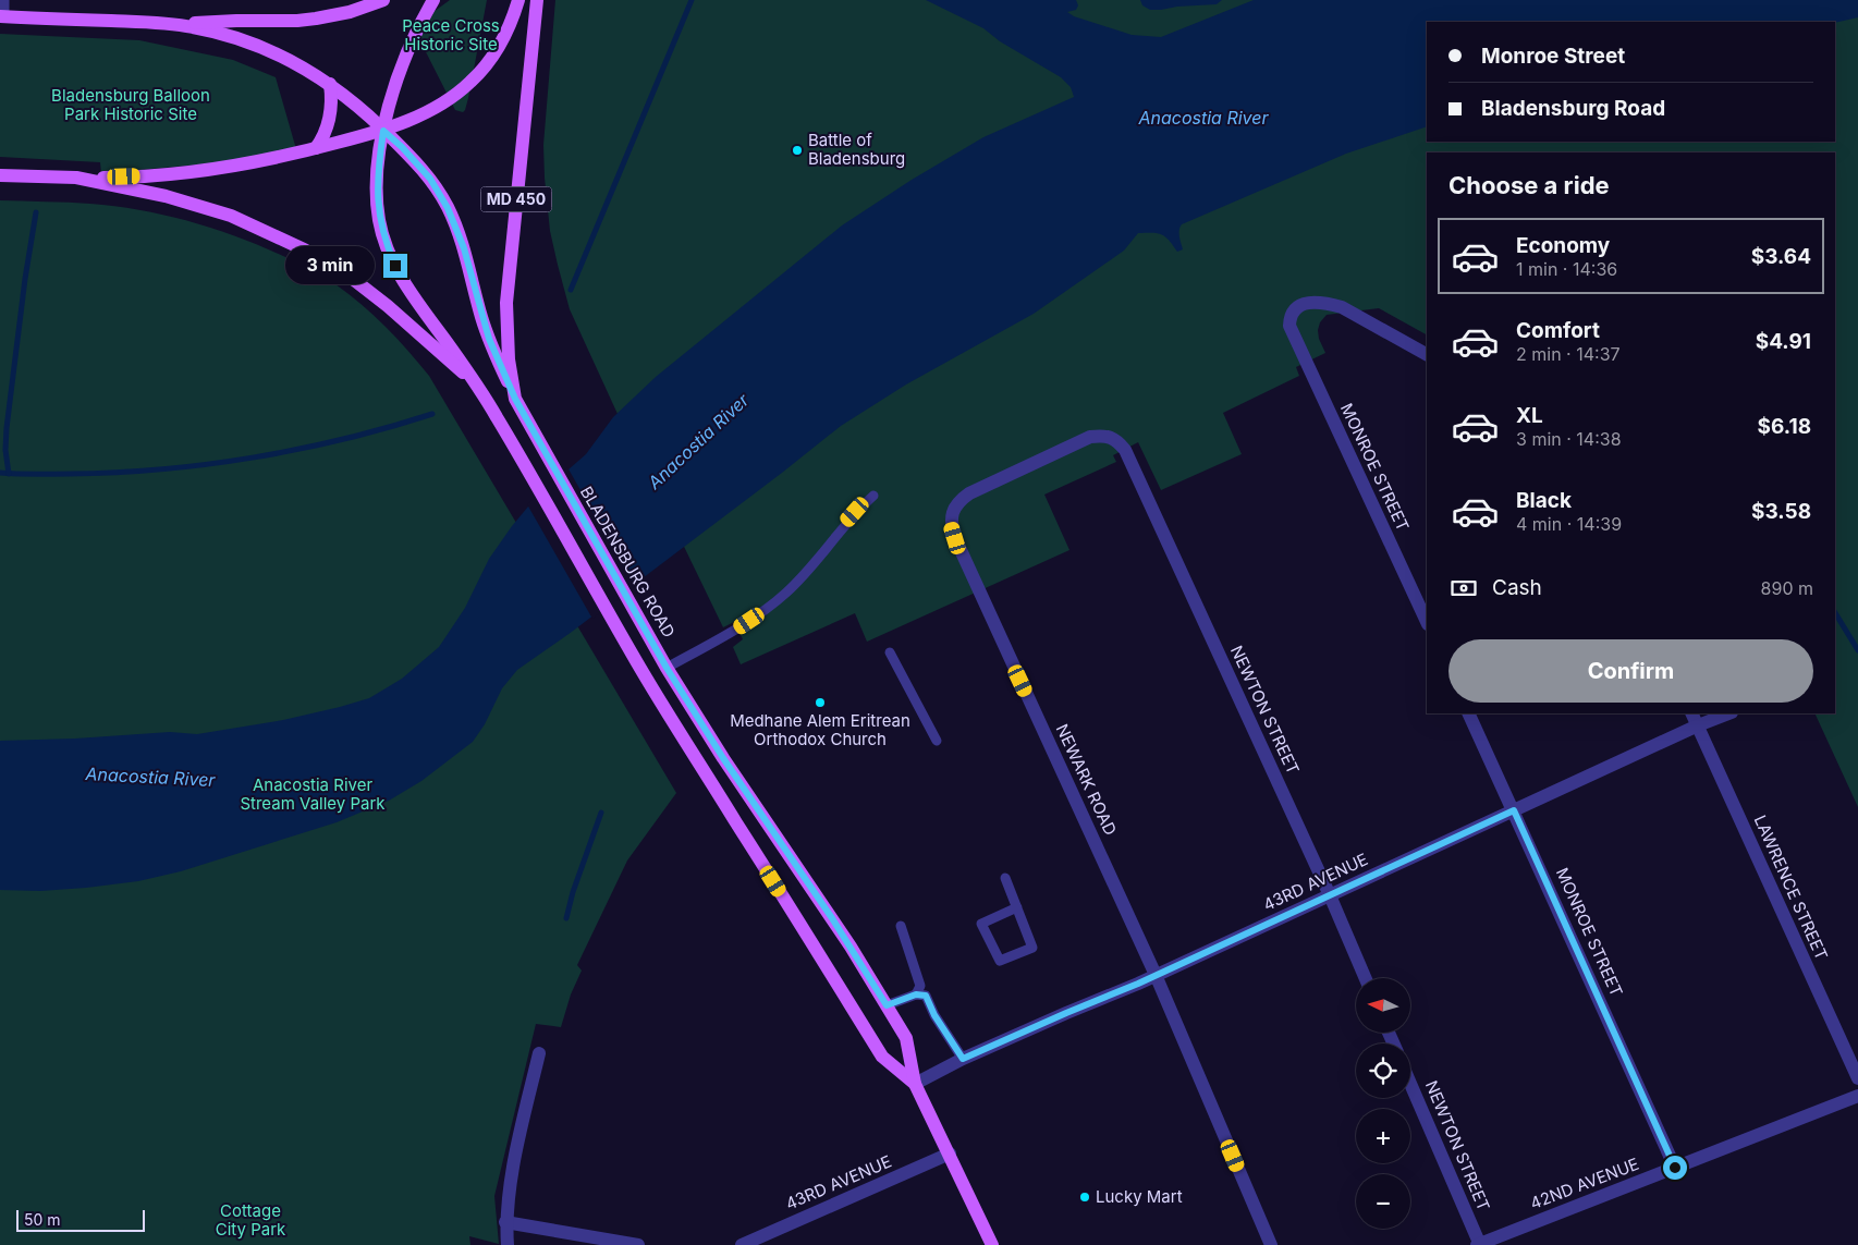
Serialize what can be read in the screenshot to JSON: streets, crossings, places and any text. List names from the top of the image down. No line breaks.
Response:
{"streets":{"main road":["MD 450","BLADENSBURG ROAD"],"street":["MONROE STREET","NEWTON STREET","NEWARK ROAD","43RD AVENUE","LAWRENCE STREET","42ND AVENUE"]},"crossings":[["MONROE STREET","43RD AVENUE"],["MONROE STREET","42ND AVENUE"],["BLADENSBURG ROAD","43RD AVENUE"],["NEWTON STREET","NEWARK ROAD"],["NEWTON STREET","43RD AVENUE"],["NEWTON STREET","42ND AVENUE"],["NEWARK ROAD","43RD AVENUE"],["43RD AVENUE","LAWRENCE STREET"]],"water":["Anacostia River"],"parks":["Peace Cross Historic Site","Bladensburg Balloon Park Historic Site","Anacostia River Stream Valley Park","Cottage City Park"],"places":["Battle of Bladensburg","Medhane Alem Eritrean Orthodox Church","Lucky Mart"],"scale_bar":"50 m","north":"left","page":{"banner":["Monroe Street","Bladensburg Road"],"heading":"Choose a ride","list":[{"name":"Economy","note":"1 min · 14:36","value":"$3.64"},{"name":"Comfort","note":"2 min · 14:37","value":"$4.91"},{"name":"XL","note":"3 min · 14:38","value":"$6.18"},{"name":"Black","note":"4 min · 14:39","value":"$3.58"}],"bubble":"3 min","pay":["Cash","890 m"],"buttons":"Confirm","map_buttons":["+","−"],"scale":"50 m"}}
